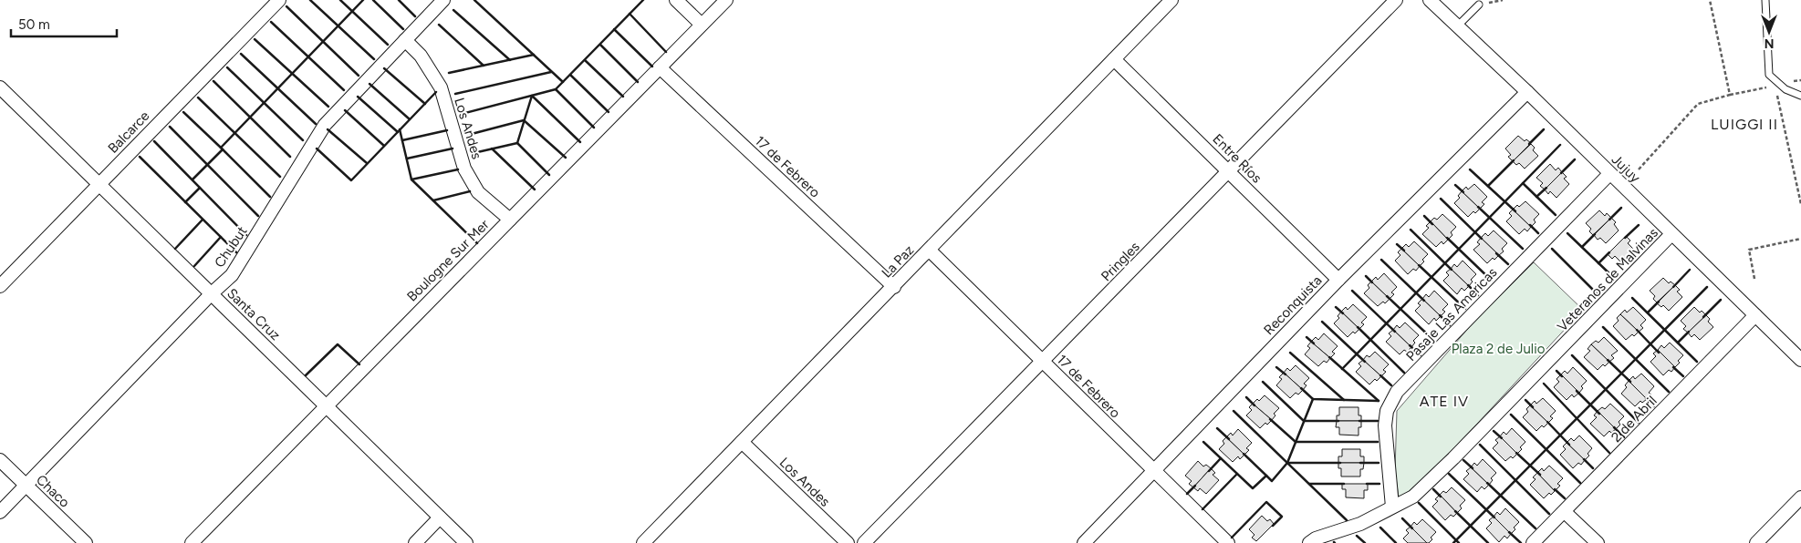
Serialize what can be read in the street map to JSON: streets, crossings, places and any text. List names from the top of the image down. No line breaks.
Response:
{"streets":{"street":["Los Andes","Balcarce","Entre Ríos","17 de Febrero","Jujuy","Chubut","Boulogne Sur Mer","La Paz","Pringles","Veteranos de Malvinas","Reconquista","Santa Cruz","Pasaje Las Americas","2 de Abril","Chaco"]},"crossings":[["Los Andes","Chubut"],["Los Andes","Boulogne Sur Mer"],["Los Andes","La Paz"],["Balcarce","Santa Cruz"],["Entre Ríos","La Paz"],["Entre Ríos","Pringles"],["Entre Ríos","Reconquista"],["17 de Febrero","Boulogne Sur Mer"],["17 de Febrero","La Paz"],["17 de Febrero","Pringles"],["17 de Febrero","Reconquista"],["Jujuy","Veteranos de Malvinas"],["Jujuy","Reconquista"],["Jujuy","Pasaje Las Americas"],["Jujuy","2 de Abril"],["Chubut","Santa Cruz"],["Chubut","Chaco"],["Boulogne Sur Mer","Santa Cruz"],["Veteranos de Malvinas","Pasaje Las Americas"]],"districts":["LUIGGI II","ATE IV"],"parks":["Plaza 2 de Julio"],"scale_bar":"50 m","north":"bottom"}
